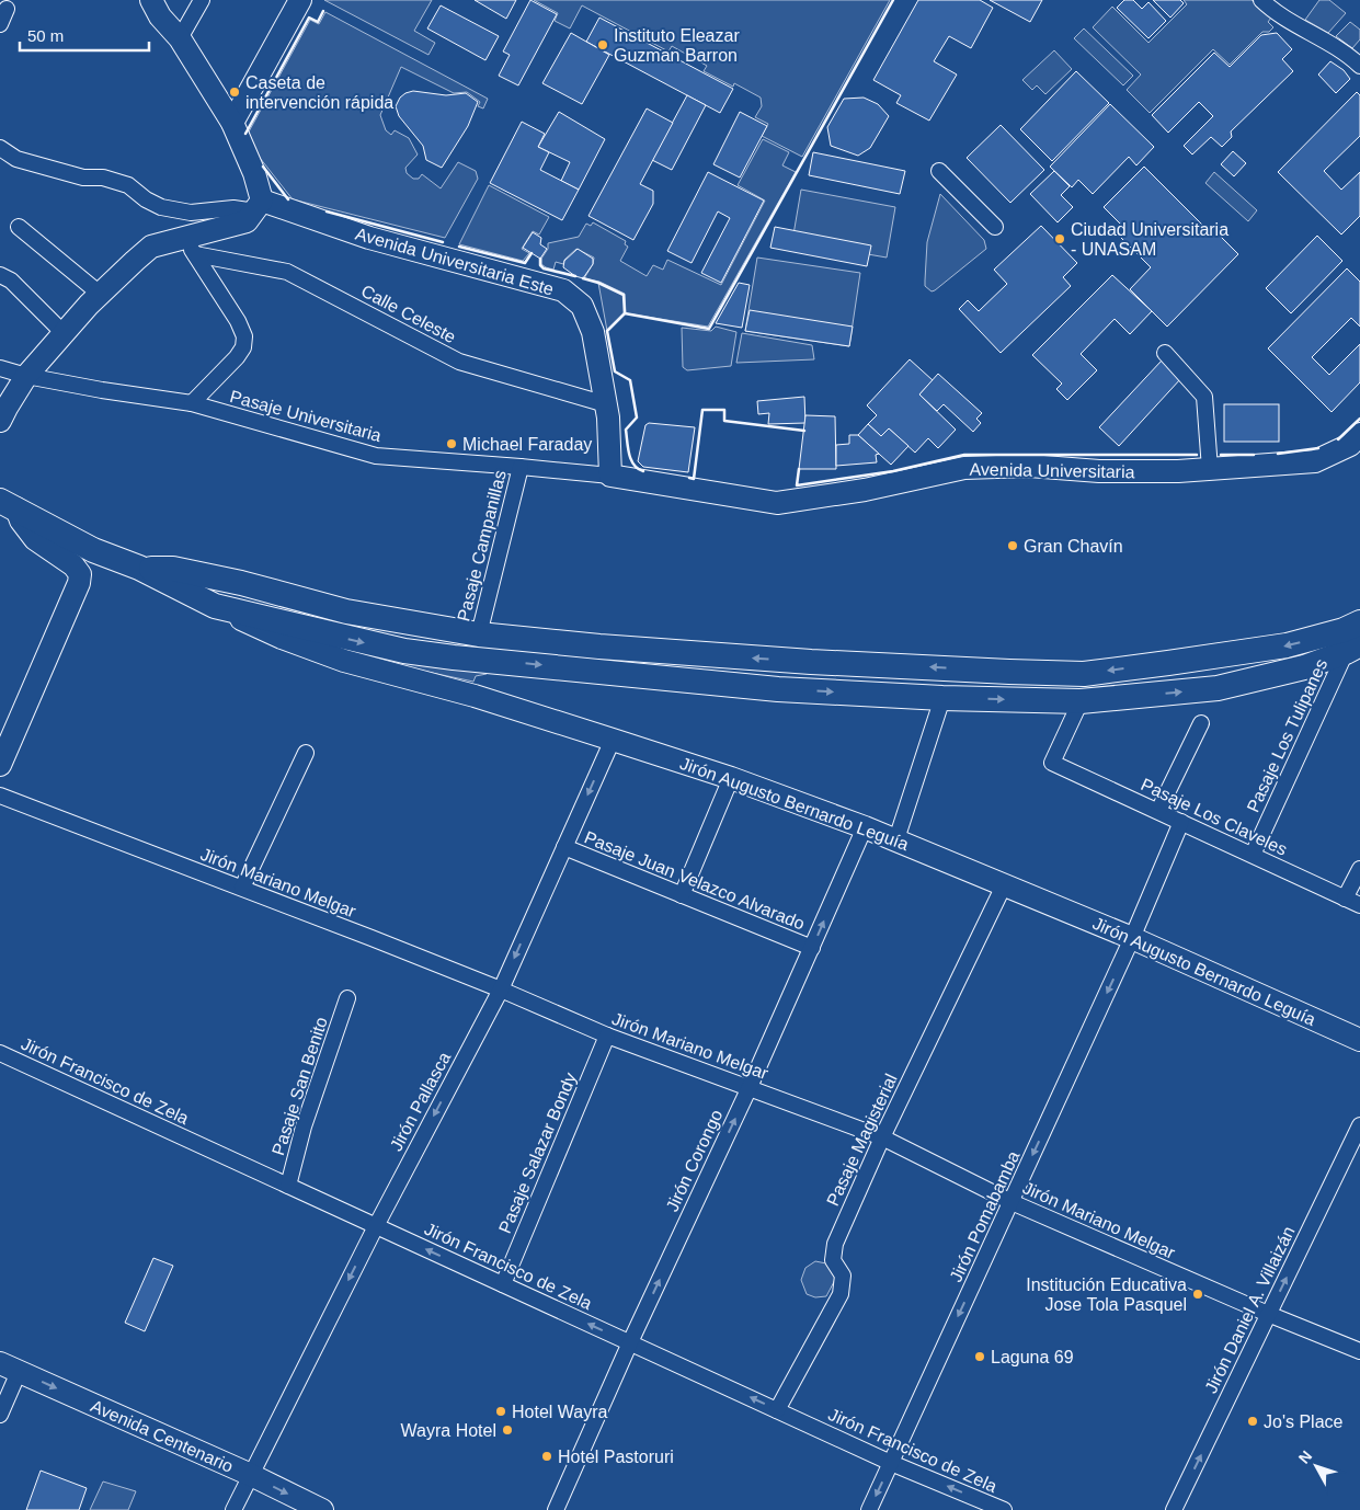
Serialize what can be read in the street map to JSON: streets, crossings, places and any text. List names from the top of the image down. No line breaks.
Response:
{"streets":{"main road":["Avenida Universitaria Este","Avenida Universitaria","Jirón Augusto Bernardo Leguía","Avenida Centenario"],"street":["Calle Celeste","Pasaje Universitaria","Pasaje Campanillas","Pasaje Los Tulipanes","Pasaje Los Claveles","Pasaje Juan Velazco Alvarado","Jirón Mariano Melgar","Jirón Francisco de Zela","Pasaje San Benito","Jirón Pallasca","Pasaje Magisterial","Pasaje Salazar Bondy","Jirón Corongo","Jirón Pomabamba","Jirón Daniel A. Villaizán"]},"crossings":[["Avenida Universitaria Este","Calle Celeste"],["Avenida Universitaria Este","Pasaje Universitaria"],["Avenida Universitaria Este","Avenida Universitaria"],["Pasaje Universitaria","Avenida Universitaria"],["Pasaje Universitaria","Pasaje Campanillas"],["Pasaje Los Tulipanes","Pasaje Los Claveles"],["Jirón Augusto Bernardo Leguía","Jirón Pallasca"],["Jirón Augusto Bernardo Leguía","Pasaje Magisterial"],["Jirón Augusto Bernardo Leguía","Jirón Corongo"],["Jirón Augusto Bernardo Leguía","Jirón Pomabamba"],["Pasaje Los Claveles","Jirón Pomabamba"],["Pasaje Juan Velazco Alvarado","Jirón Pallasca"],["Pasaje Juan Velazco Alvarado","Jirón Corongo"],["Jirón Mariano Melgar","Jirón Pallasca"],["Jirón Mariano Melgar","Pasaje Magisterial"],["Jirón Mariano Melgar","Pasaje Salazar Bondy"],["Jirón Mariano Melgar","Jirón Corongo"],["Jirón Mariano Melgar","Jirón Pomabamba"],["Jirón Mariano Melgar","Jirón Daniel A. Villaizán"],["Jirón Francisco de Zela","Pasaje San Benito"],["Jirón Francisco de Zela","Jirón Pallasca"],["Jirón Francisco de Zela","Pasaje Magisterial"],["Jirón Francisco de Zela","Pasaje Salazar Bondy"],["Jirón Francisco de Zela","Jirón Corongo"],["Jirón Francisco de Zela","Jirón Pomabamba"],["Jirón Pallasca","Avenida Centenario"]],"one_way":["Jirón Francisco de Zela","Jirón Pallasca","Jirón Corongo","Jirón Pomabamba","Jirón Daniel A. Villaizán","Avenida Centenario"],"places":["Instituto Eleazar Guzman Barron","Caseta de intervención rápida","Ciudad Universitaria - UNASAM","Michael Faraday","Gran Chavín","Institución Educativa Jose Tola Pasquel","Laguna 69","Hotel Wayra","Jo's Place","Wayra Hotel","Hotel Pastoruri"],"scale_bar":"50 m","north":"top left"}
